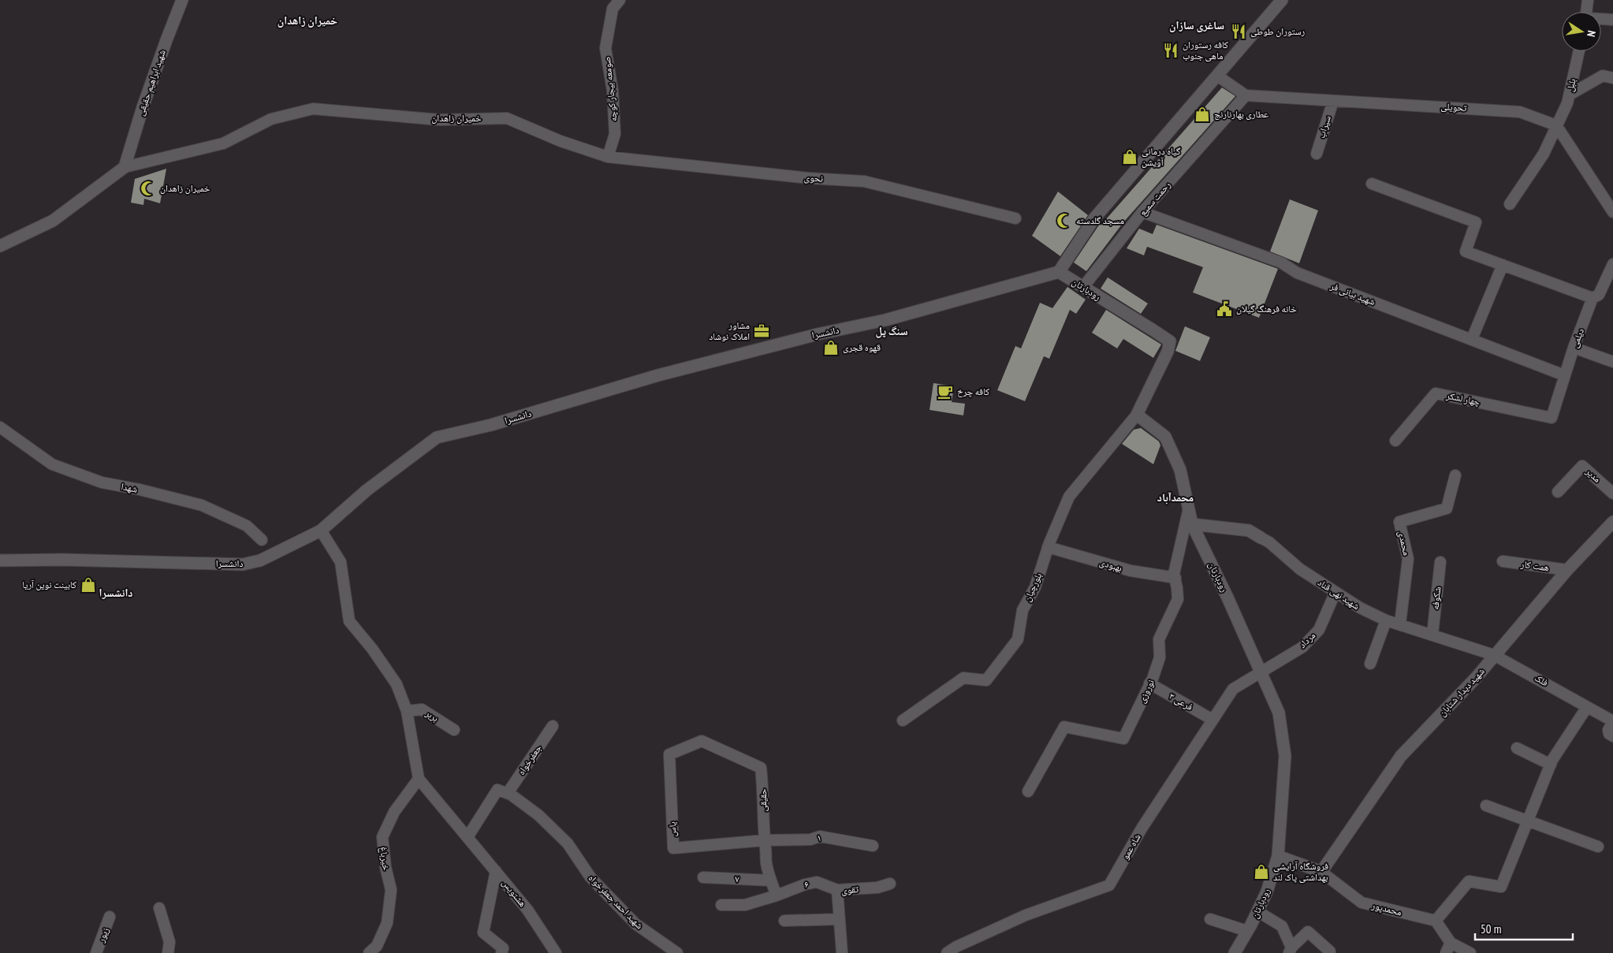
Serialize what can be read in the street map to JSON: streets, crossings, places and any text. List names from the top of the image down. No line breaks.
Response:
{"streets":{"street":["شهید ابراهیم حقیقی","بلبل","صومعه بیجار کوچه","تحویلی","خمیران زاهدان","سیراب","نحوی","رحمت سمیع","رودبارتان","شهید بیانی فر","دانشسرا","دیلمی","چهار لشکر","مدیر","شهدا","محمدی","بهبودی","همت کار","بلورچیان","شهید نهی قناد","شکوفه","مرداد","فلک","نوروزی","شهید دیدار شتابان","فرعی ۳","بربر","جعفرخواه","حقیقی","یاس","۱","شاه عمو","خیرباغ","۷","۶","تقوی","هشتویس","شهید احمد جعفرخواه","محمدپور","زیور"]},"crossings":[["شهید ابراهیم حقیقی","خمیران زاهدان"],["بلبل","تحویلی"],["صومعه بیجار کوچه","خمیران زاهدان"],["صومعه بیجار کوچه","نحوی"],["تحویلی","سیراب"],["تحویلی","رحمت سمیع"],["خمیران زاهدان","نحوی"],["رحمت سمیع","رودبارتان"],["رحمت سمیع","شهید بیانی فر"],["رودبارتان","دانشسرا"],["رودبارتان","بلورچیان"],["رودبارتان","شهید نهی قناد"],["رودبارتان","مرداد"],["رودبارتان","نوروزی"],["رودبارتان","شاه عمو"],["رودبارتان","محمدپور"],["شهید بیانی فر","دیلمی"],["دیلمی","چهار لشکر"],["محمدی","شهید نهی قناد"],["بهبودی","بلورچیان"],["بهبودی","نوروزی"],["همت کار","شهید دیدار شتابان"],["شهید نهی قناد","شکوفه"],["شهید نهی قناد","مرداد"],["شهید نهی قناد","فلک"],["شهید نهی قناد","شهید دیدار شتابان"],["مرداد","شاه عمو"],["فلک","شهید دیدار شتابان"],["نوروزی","فرعی ۳"],["شهید دیدار شتابان","محمدپور"],["فرعی ۳","شاه عمو"],["جعفرخواه","شهید احمد جعفرخواه"],["حقیقی","یاس"],["حقیقی","۱"],["حقیقی","۷"],["حقیقی","۶"],["یاس","۱"],["خیرباغ","هشتویس"],["۶","تقوی"]],"districts":["خمیران زاهدان","ساغری سازان","سنگ پل","محمدآباد","دانشسرا"],"places":{"restaurant":["رستوران طوطی","کافه رستوران ماهی جنوب"],"shop":["عطاری بهارنارنج","گیاه درمانی آویشن","قهوه قجری","کابینت نوین آریا","فروشگاه آرایشی بهداشتی پاک لند"],"mosque":["خمیران زاهدان","مسجد گلدسته"],"public building":["خانه فرهنگ گیلان"],"office":["مشاور املاک نوشاد"],"cafe":["کافه چرخ"]},"scale_bar":"50 m","north":"right"}
